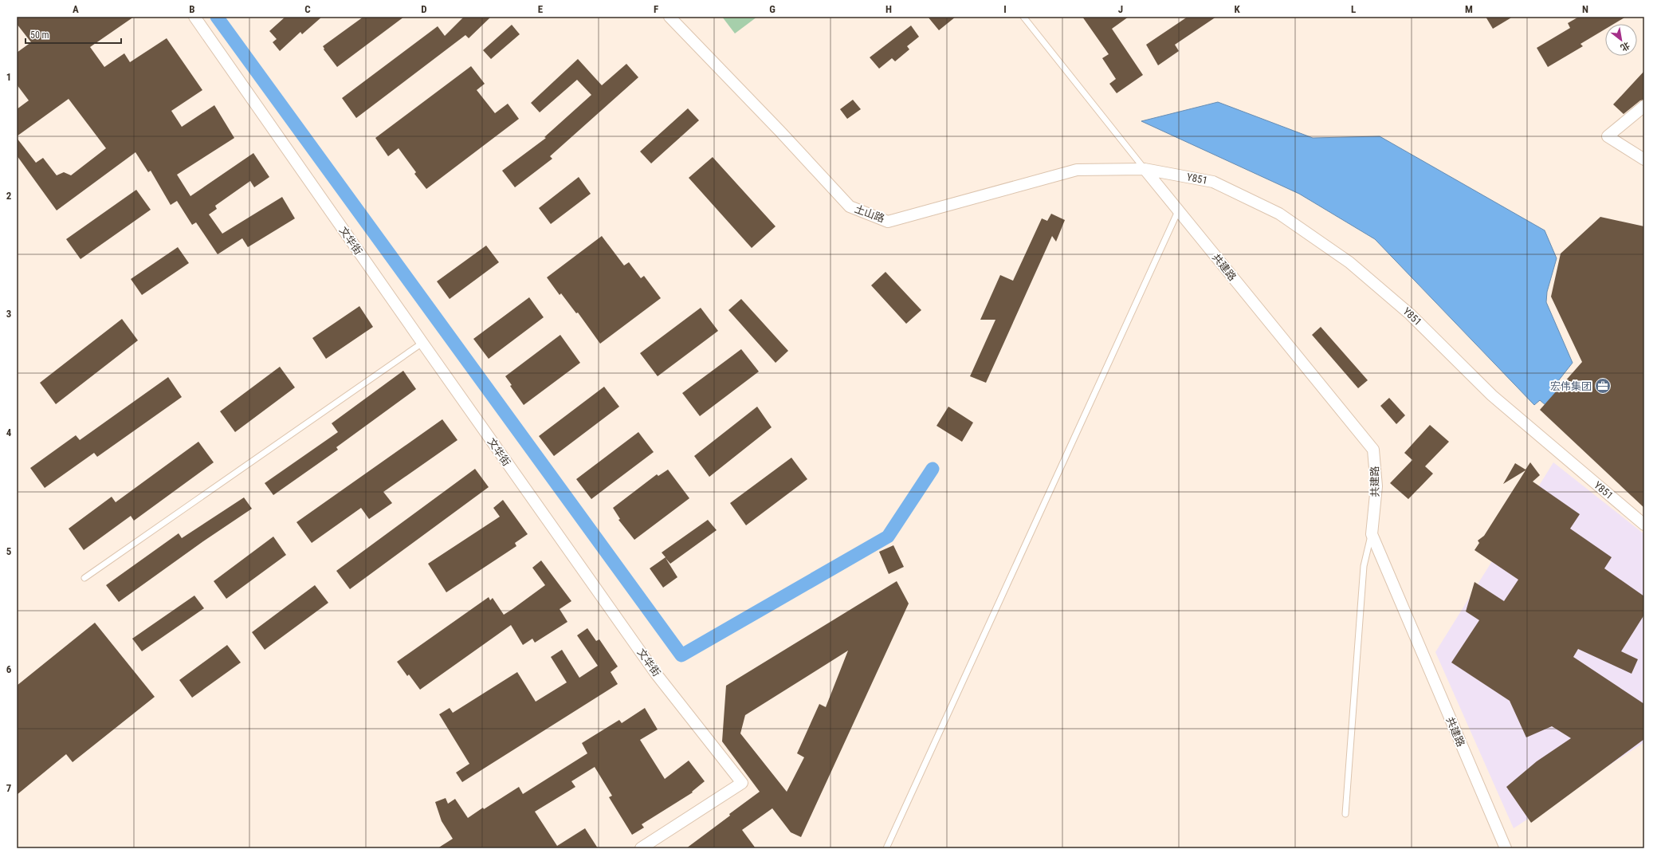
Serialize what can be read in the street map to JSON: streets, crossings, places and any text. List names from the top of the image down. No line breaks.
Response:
{"streets":{"street":["Y851","土山路","文华街","共建路"]},"crossings":[["Y851","土山路"],["Y851","共建路"],["土山路","共建路"]],"places":{"office":["宏伟集团"]},"scale_bar":"50 m","north":"bottom right","grid":{"columns":["A","B","C","D","E","F","G","H","I","J","K","L","M","N"],"rows":["1","2","3","4","5","6","7"]}}
